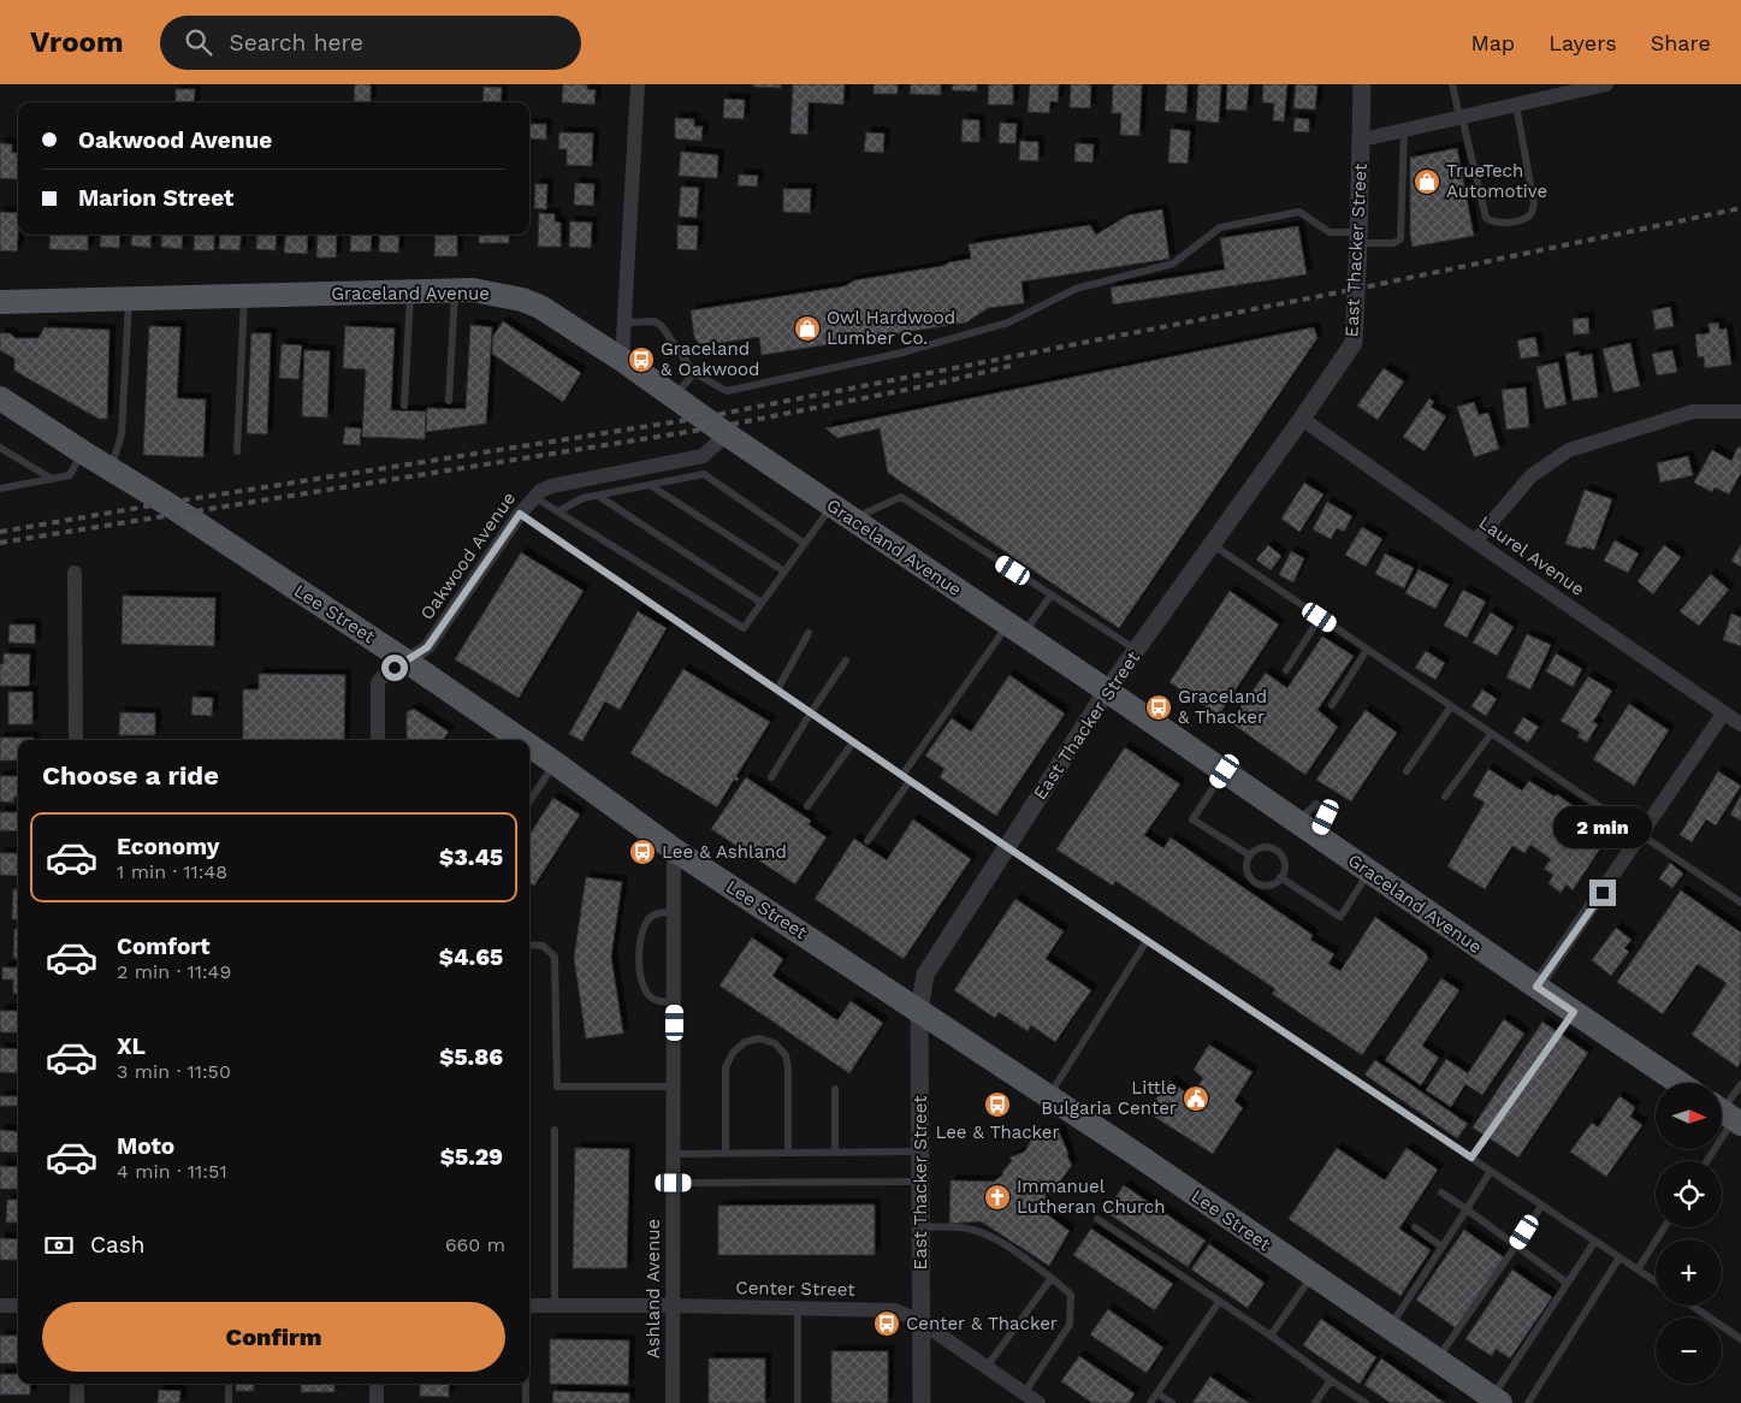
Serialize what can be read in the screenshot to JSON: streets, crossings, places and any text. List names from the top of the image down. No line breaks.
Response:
{"streets":{"main road":["Graceland Avenue","Lee Street"],"street":["East Thacker Street","Oakwood Avenue","Laurel Avenue","Ashland Avenue","Center Street"]},"crossings":[["East Thacker Street","Graceland Avenue"],["East Thacker Street","Laurel Avenue"],["East Thacker Street","Lee Street"],["East Thacker Street","Center Street"],["Graceland Avenue","Oakwood Avenue"],["Oakwood Avenue","Lee Street"],["Lee Street","Ashland Avenue"],["Ashland Avenue","Center Street"]],"places":{"shop":["TrueTech Automotive","Owl Hardwood Lumber Co."],"bus stop":["Graceland & Oakwood","Graceland & Thacker","Lee & Ashland","Lee & Thacker","Center & Thacker"],"public building":["Little Bulgaria Center"],"church":["Immanuel Lutheran Church"]},"north":"right","page":{"header":"Vroom","search":"Search here","nav":["Map","Layers","Share"],"banner":["Oakwood Avenue","Marion Street"],"heading":"Choose a ride","bubble":"2 min","list":[{"name":"Economy","note":"1 min · 11:48","value":"$3.45"},{"name":"Comfort","note":"2 min · 11:49","value":"$4.65"},{"name":"XL","note":"3 min · 11:50","value":"$5.86"},{"name":"Moto","note":"4 min · 11:51","value":"$5.29"}],"map_buttons":["+","−"],"pay":["Cash","660 m"],"buttons":"Confirm"}}
